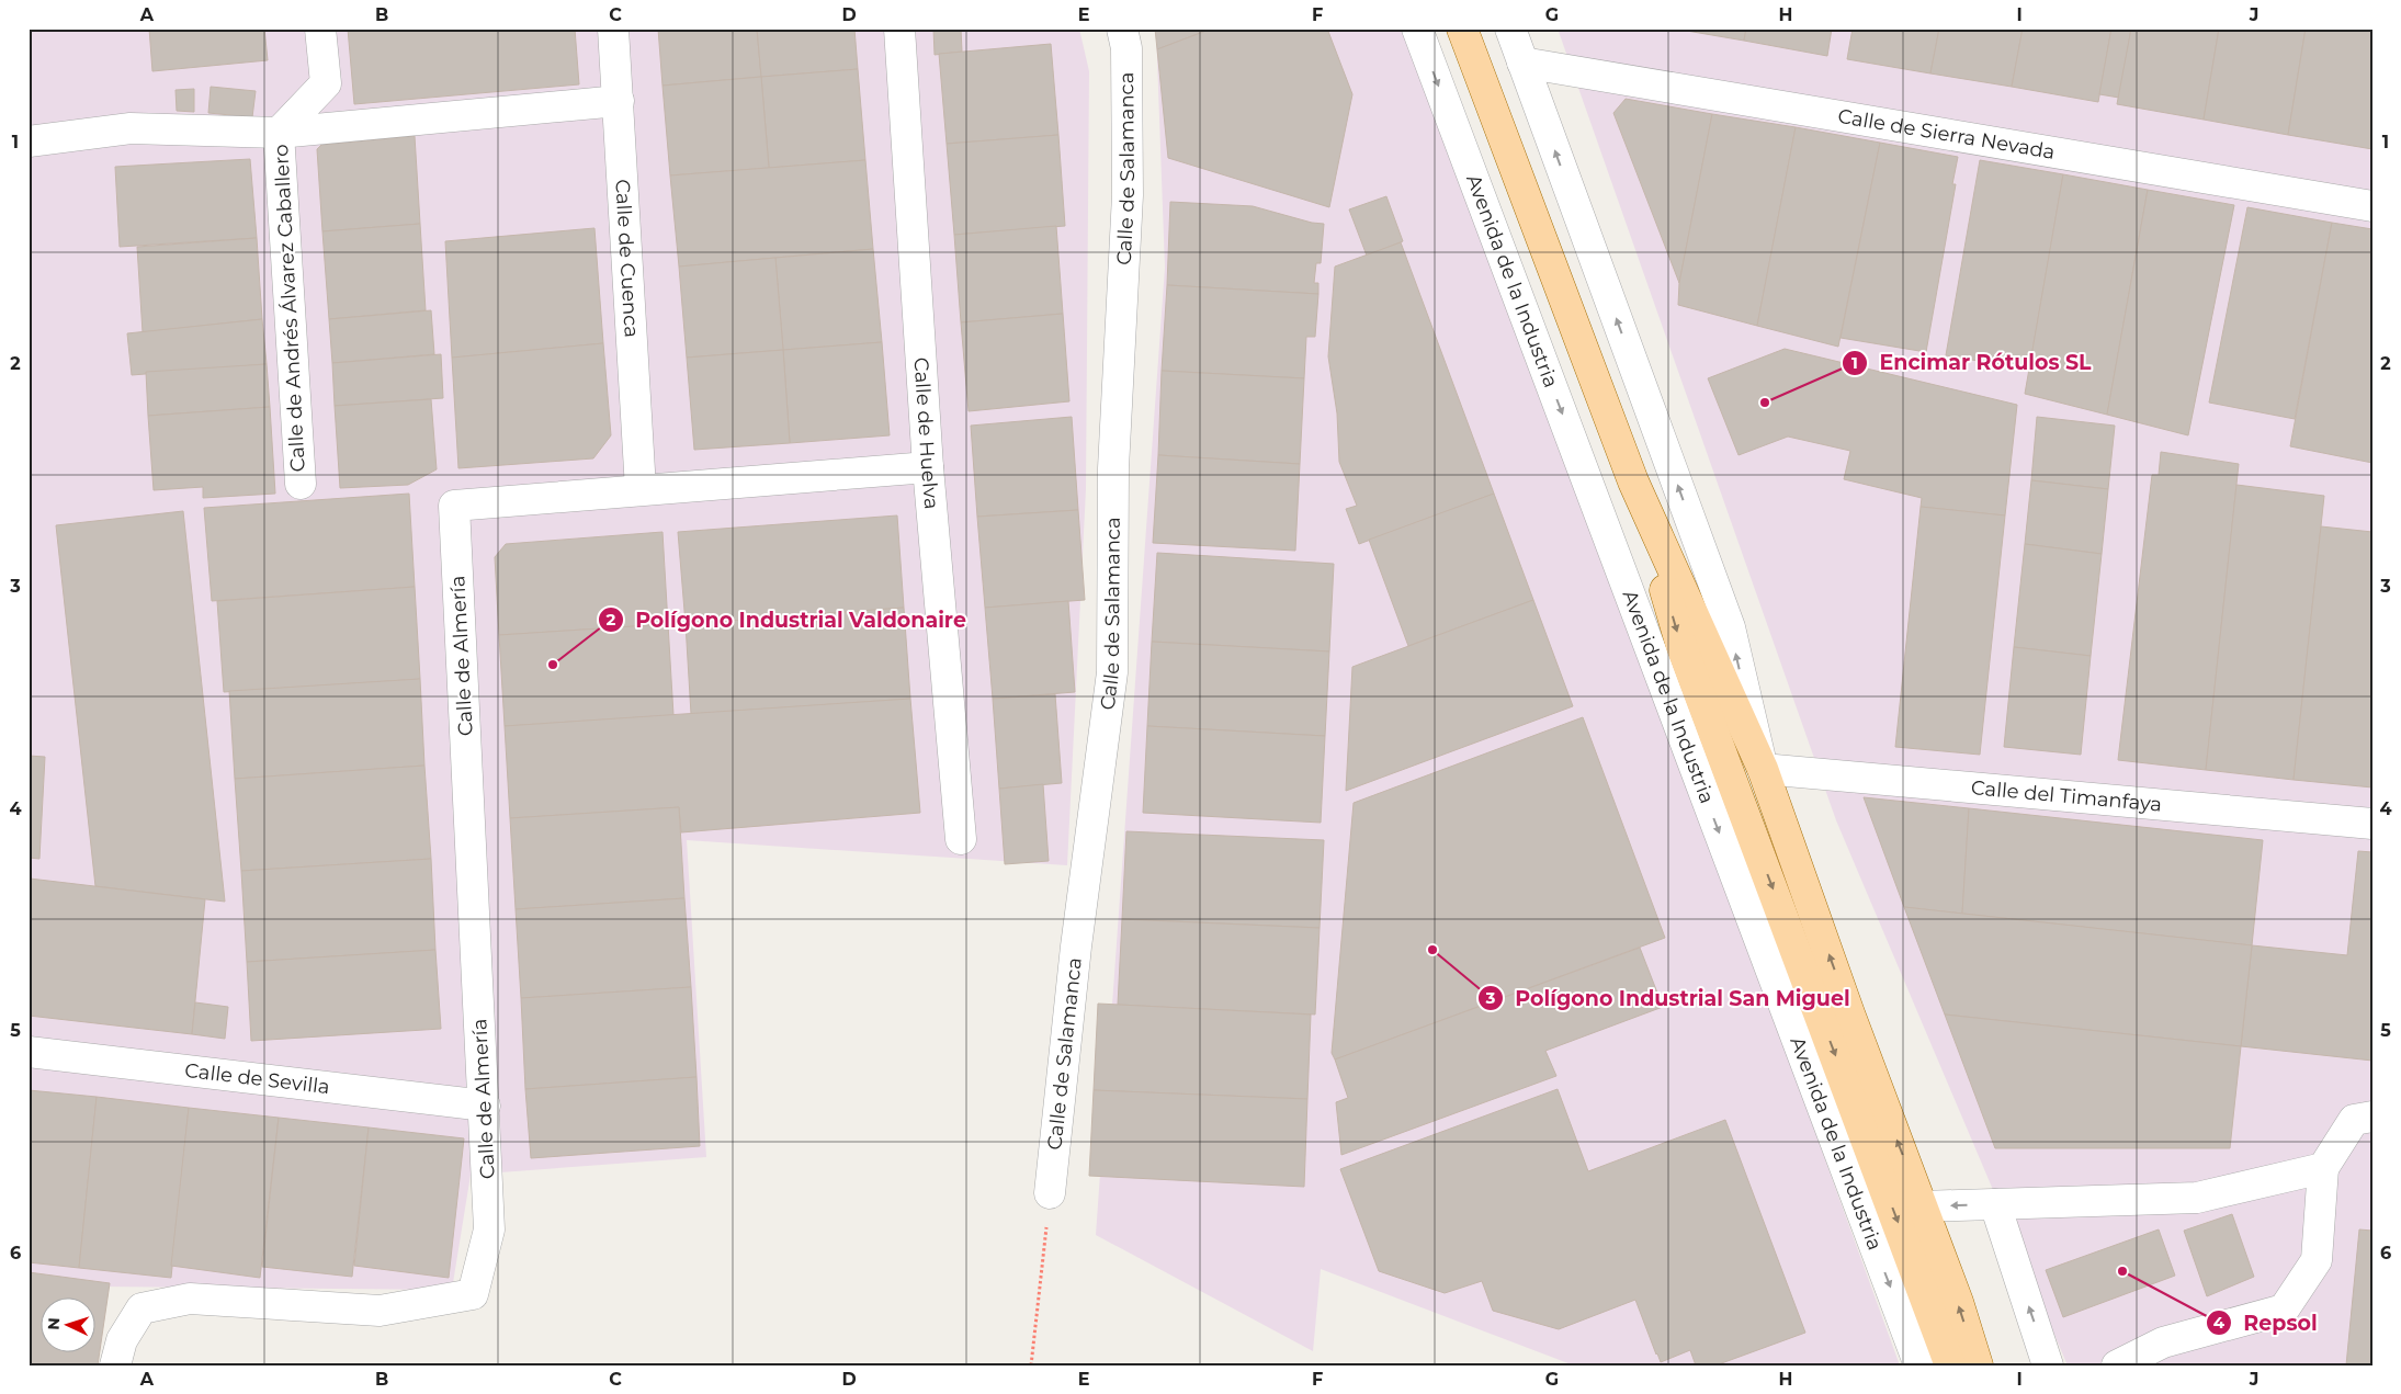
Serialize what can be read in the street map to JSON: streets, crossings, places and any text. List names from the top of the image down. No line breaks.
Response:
{"streets":{"main road":["Avenida de la Industria"],"street":["Calle de Sierra Nevada","Calle de Salamanca","Calle de Cuenca","Calle de Andrés Álvarez Caballero","Calle de Huelva","Calle de Almería","Calle del Timanfaya","Calle de Sevilla"]},"crossings":[["Calle de Sierra Nevada","Avenida de la Industria"],["Calle de Cuenca","Calle de Andrés Álvarez Caballero"],["Calle de Cuenca","Calle de Almería"],["Avenida de la Industria","Calle del Timanfaya"],["Calle de Almería","Calle de Sevilla"]],"places":["Encimar Rótulos SL","Polígono Industrial Valdonaire","Polígono Industrial San Miguel","Repsol"],"north":"left","grid":{"columns":["A","B","C","D","E","F","G","H","I","J"],"rows":["1","2","3","4","5","6"]}}
